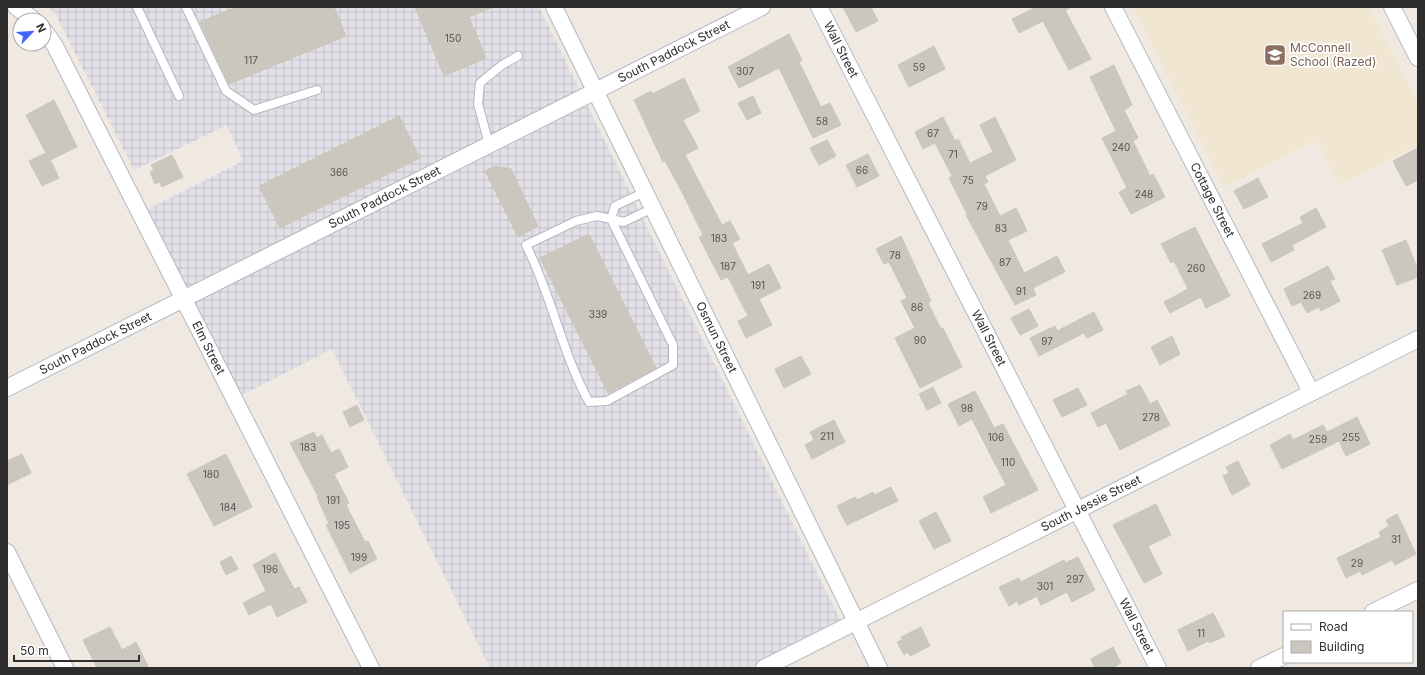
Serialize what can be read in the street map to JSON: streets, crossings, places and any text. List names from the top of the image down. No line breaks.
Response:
{"streets":{"street":["Wall Street","South Paddock Street","Cottage Street","Osmun Street","Elm Street","South Jessie Street"]},"crossings":[["Wall Street","South Jessie Street"],["South Paddock Street","Osmun Street"],["South Paddock Street","Elm Street"],["Cottage Street","South Jessie Street"],["Osmun Street","South Jessie Street"]],"places":{"school or university":["McConnell School (Razed)"]},"house_numbers":["150","117","59","307","58","67","240","71","66","366","75","248","79","83","183","78","87","187","260","191","91","269","86","339","90","97","98","278","211","106","255","259","183","110","180","191","184","195","31","199","29","196","297","301","11"],"legend":["Road","Building"],"scale_bar":"50 m","north":"top right"}
